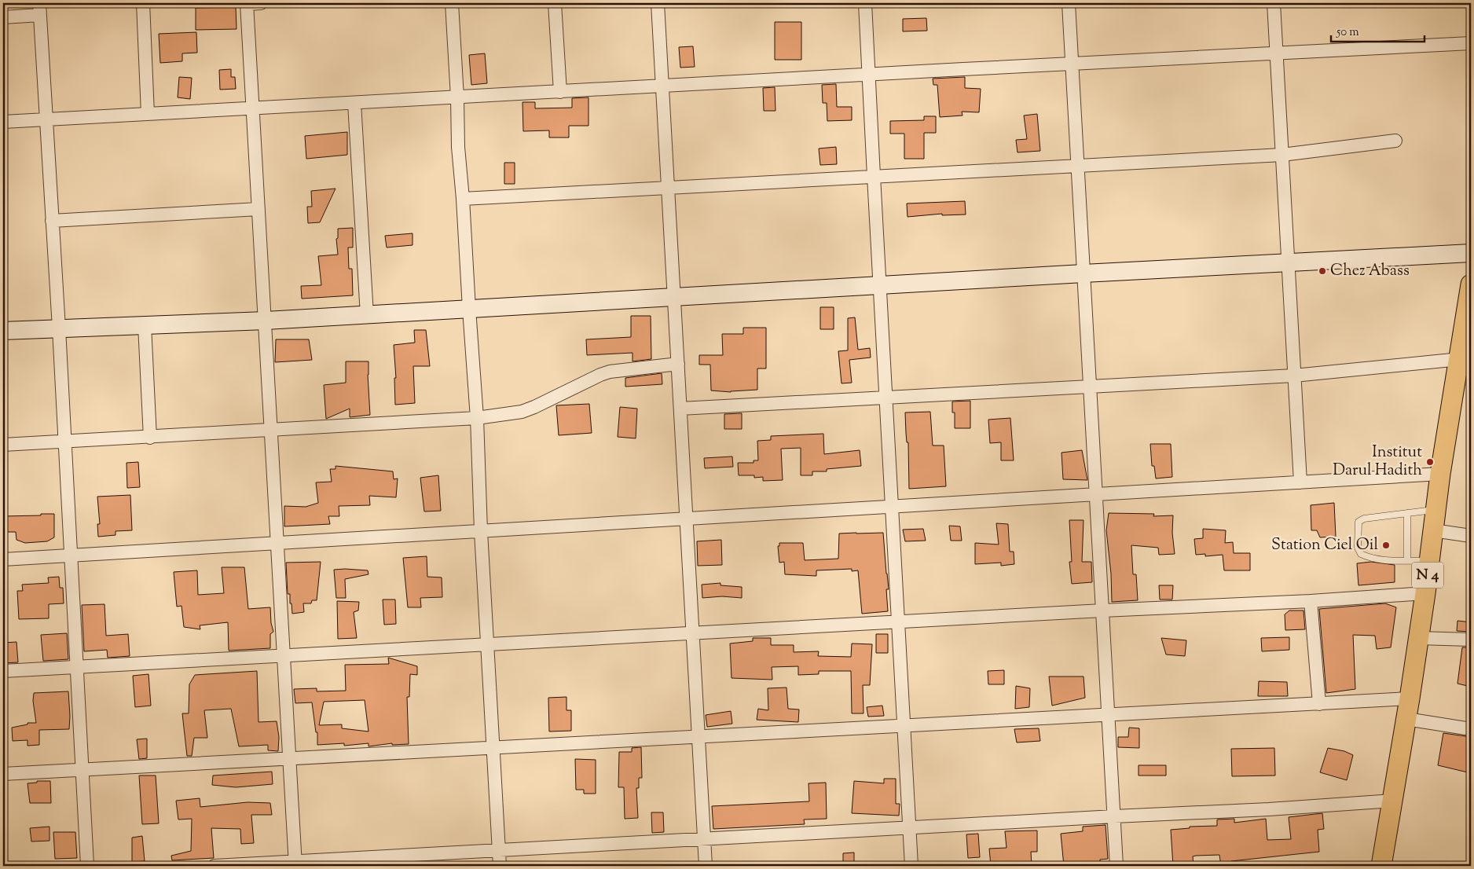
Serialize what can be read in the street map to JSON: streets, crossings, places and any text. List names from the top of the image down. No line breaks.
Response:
{"streets":{"main road":["N 4"]},"places":["Chez Abass","Institut Darul Hadith","Station Ciel Oil"],"scale_bar":"50 m"}
